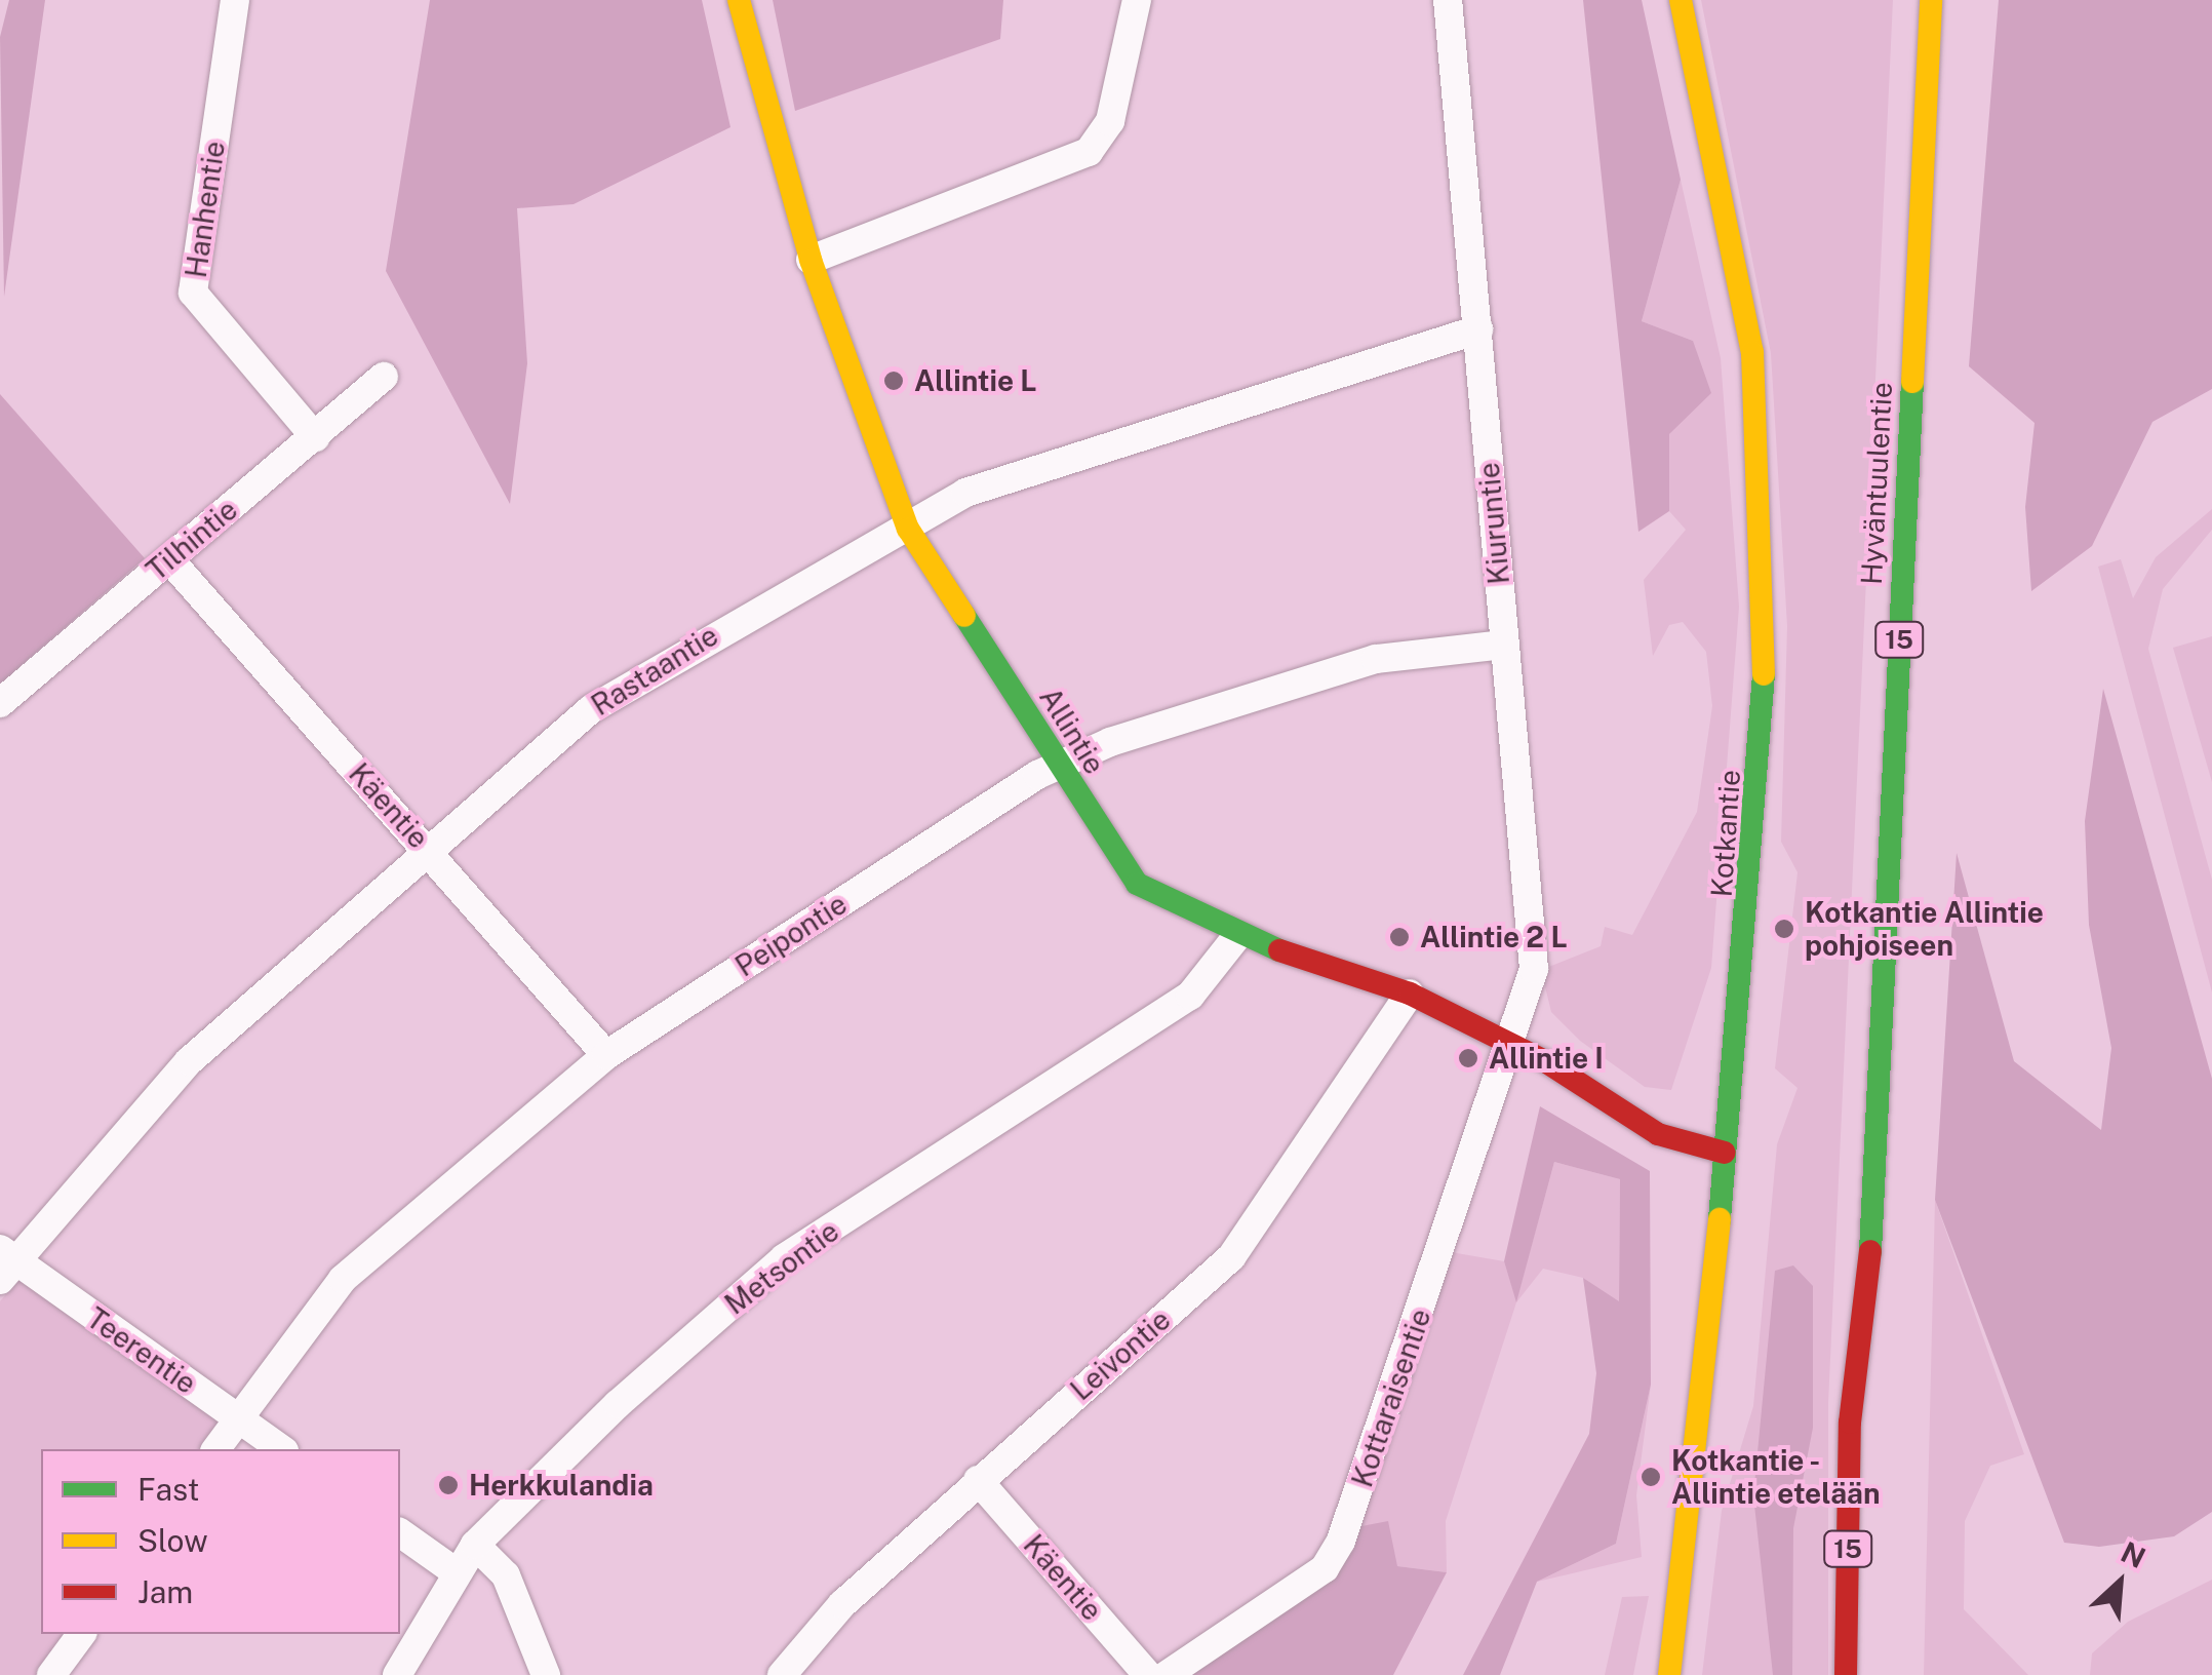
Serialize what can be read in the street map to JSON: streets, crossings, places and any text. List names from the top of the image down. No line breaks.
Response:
{"streets":{"main road":["Hyväntuulentie","15","Allintie","Kotkantie"],"street":["Hanhentie","Kiuruntie","Tilhintie","Rastaantie","Käentie","Peipontie","Metsontie","Teerentie","Leivontie","Kottaraisentie"]},"crossings":[["Hanhentie","Tilhintie"],["Kiuruntie","Rastaantie"],["Kiuruntie","Allintie"],["Kiuruntie","Peipontie"],["Kiuruntie","Kottaraisentie"],["Tilhintie","Käentie"],["Rastaantie","Allintie"],["Rastaantie","Käentie"],["Rastaantie","Teerentie"],["Allintie","Kotkantie"],["Allintie","Peipontie"],["Allintie","Metsontie"],["Allintie","Leivontie"],["Allintie","Kottaraisentie"],["Käentie","Peipontie"],["Käentie","Leivontie"],["Peipontie","Teerentie"]],"places":["Allintie L","Kotkantie Allintie pohjoiseen","Allintie 2 L","Allintie I","Kotkantie - Allintie etelään","Herkkulandia"],"legend":["Fast","Slow","Jam"],"north":"top right"}
